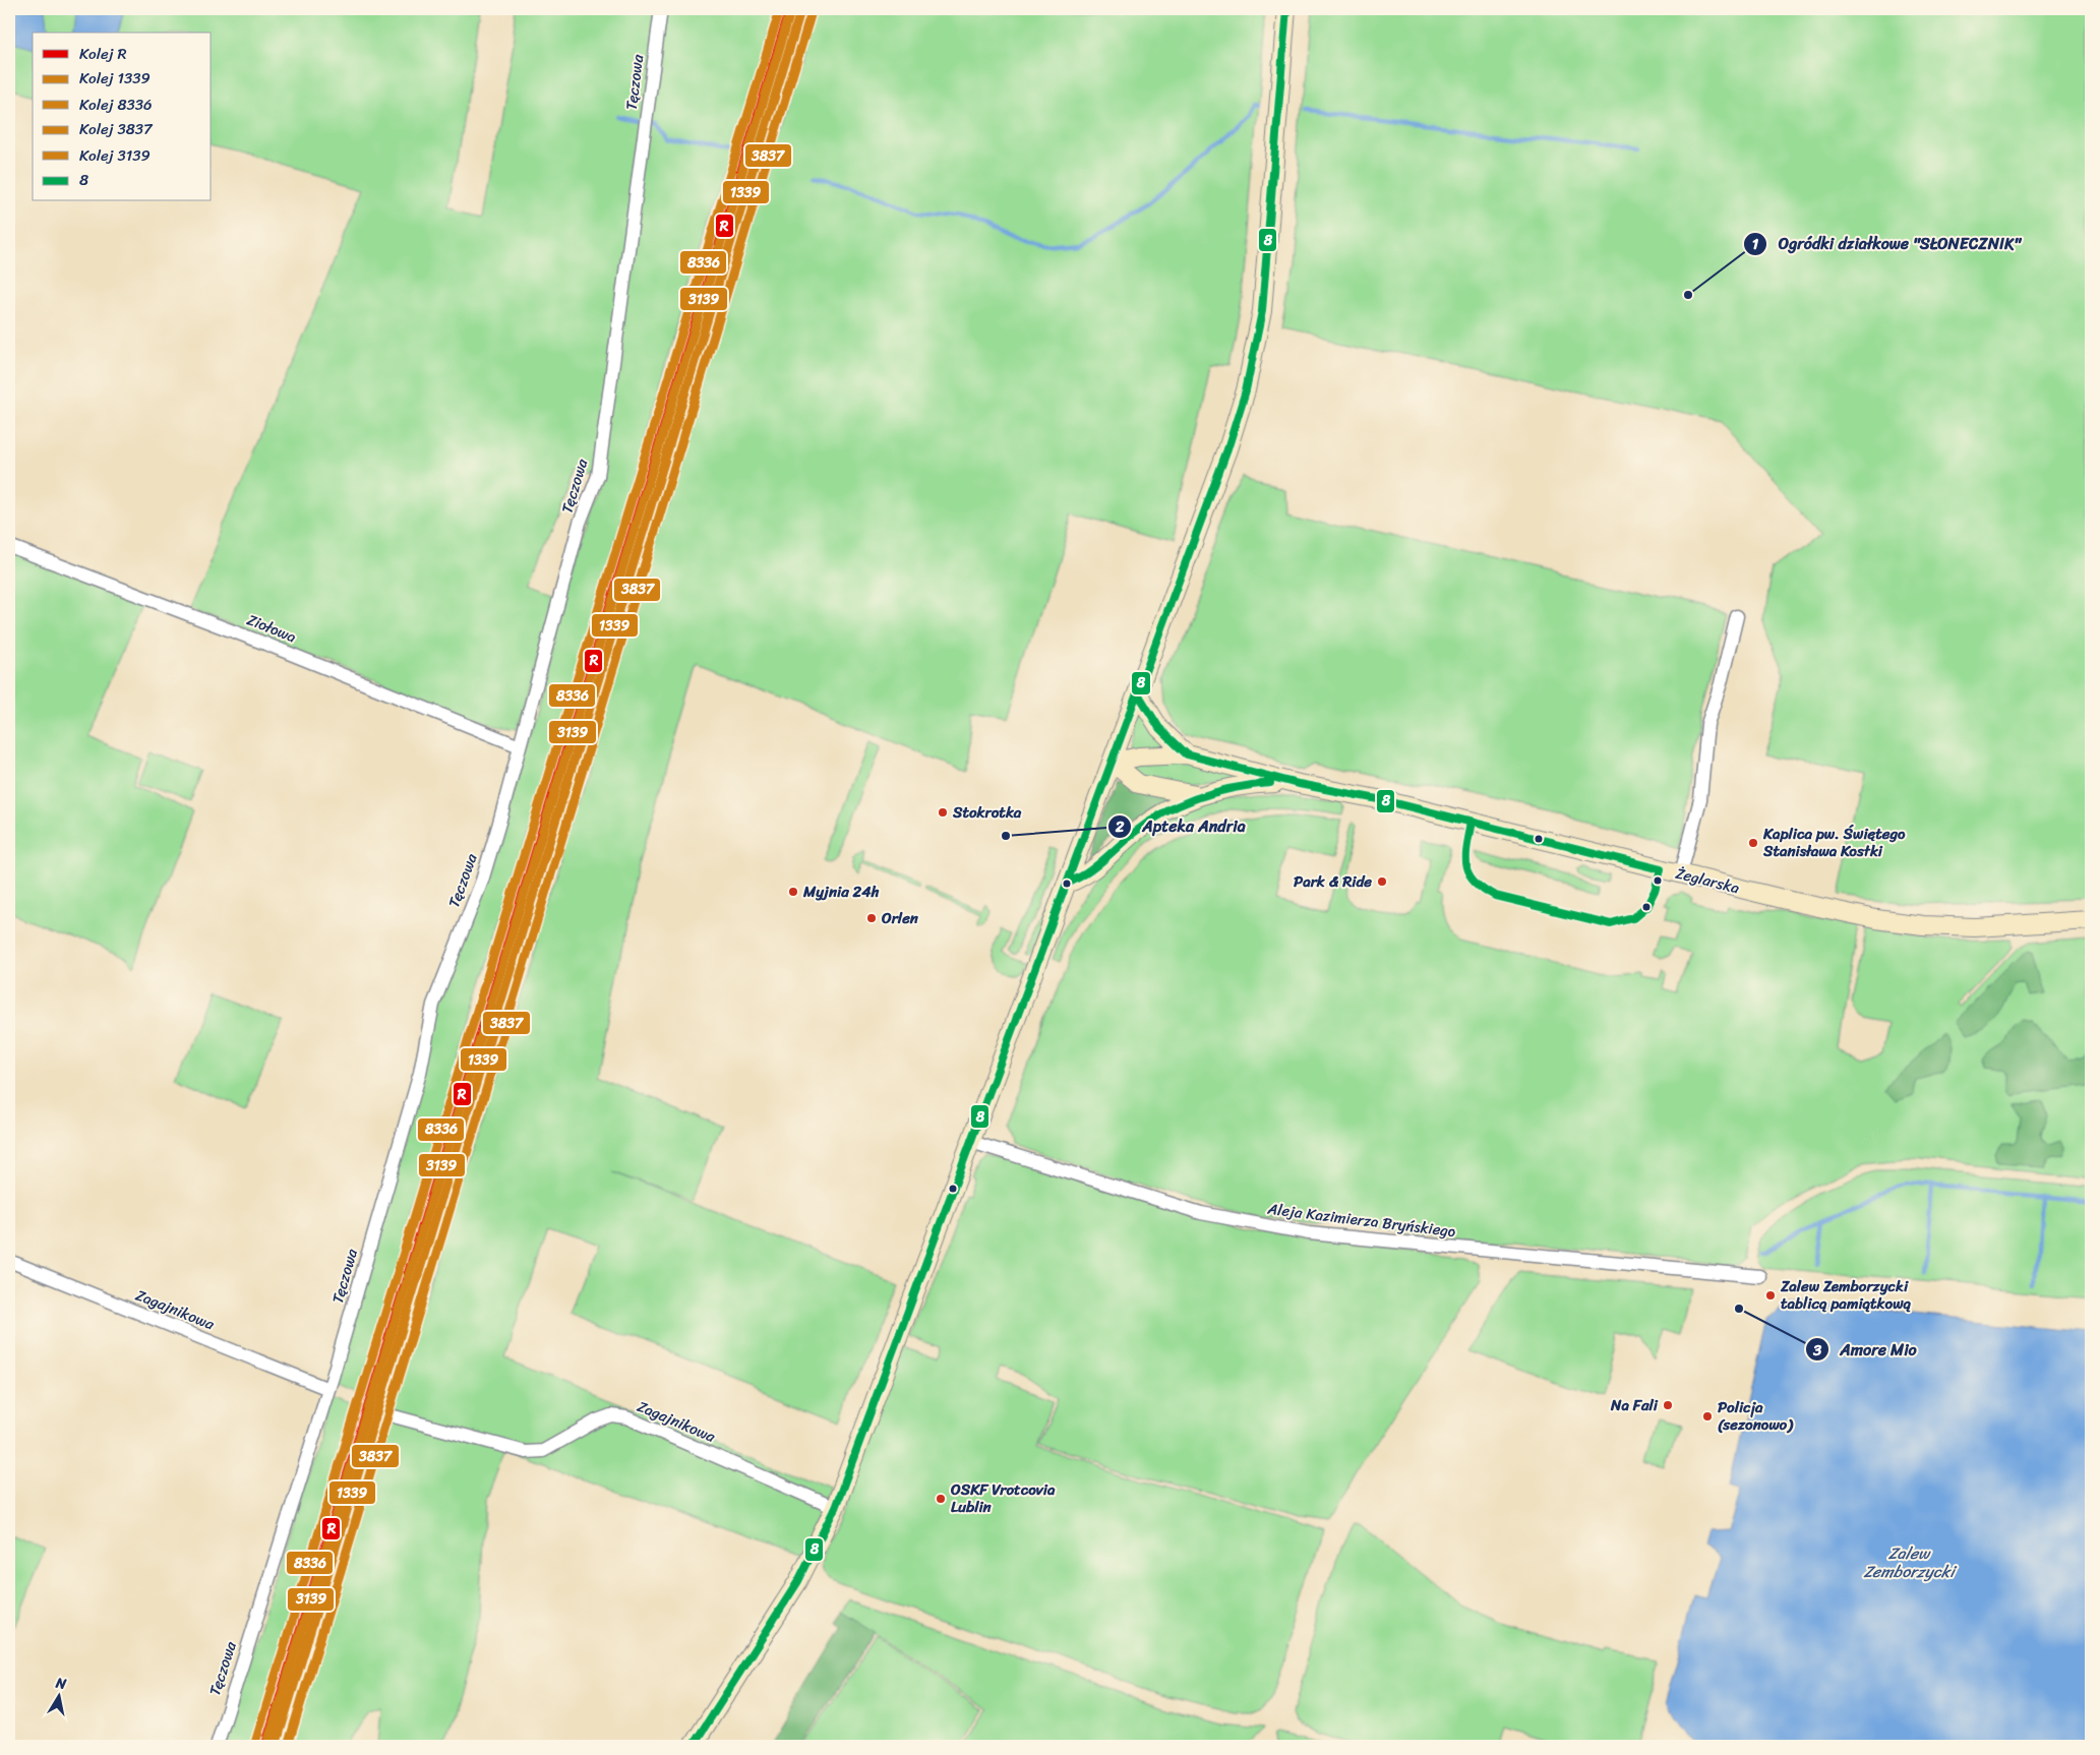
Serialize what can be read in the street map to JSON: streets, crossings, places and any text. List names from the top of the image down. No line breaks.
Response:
{"streets":{"street":["Tęczowa","Ziołowa","Żeglarska","Aleja Kazimierza Bryńskiego","Zagajnikowa"]},"crossings":[["Tęczowa","Ziołowa"],["Tęczowa","Zagajnikowa"]],"water":["Zalew Zemborzycki"],"places":["Ogródki działkowe \"SŁONECZNIK\"","Stokrotka","Apteka Andria","Kaplica pw. Świętego Stanisława Kostki","Park & Ride","Myjnia 24h","Orlen","Zalew Zemborzycki tablicą pamiątkową","Amore Mio","Na Fali","Policja (sezonowo)","OSKF Vrotcovia Lublin"],"lines":["rail line R","rail line 8336","rail line 3139","transit line 8","rail line 1339","rail line 3837"],"legend":["Kolej R","Kolej 1339","Kolej 8336","Kolej 3837","Kolej 3139","8"],"north":"top"}
